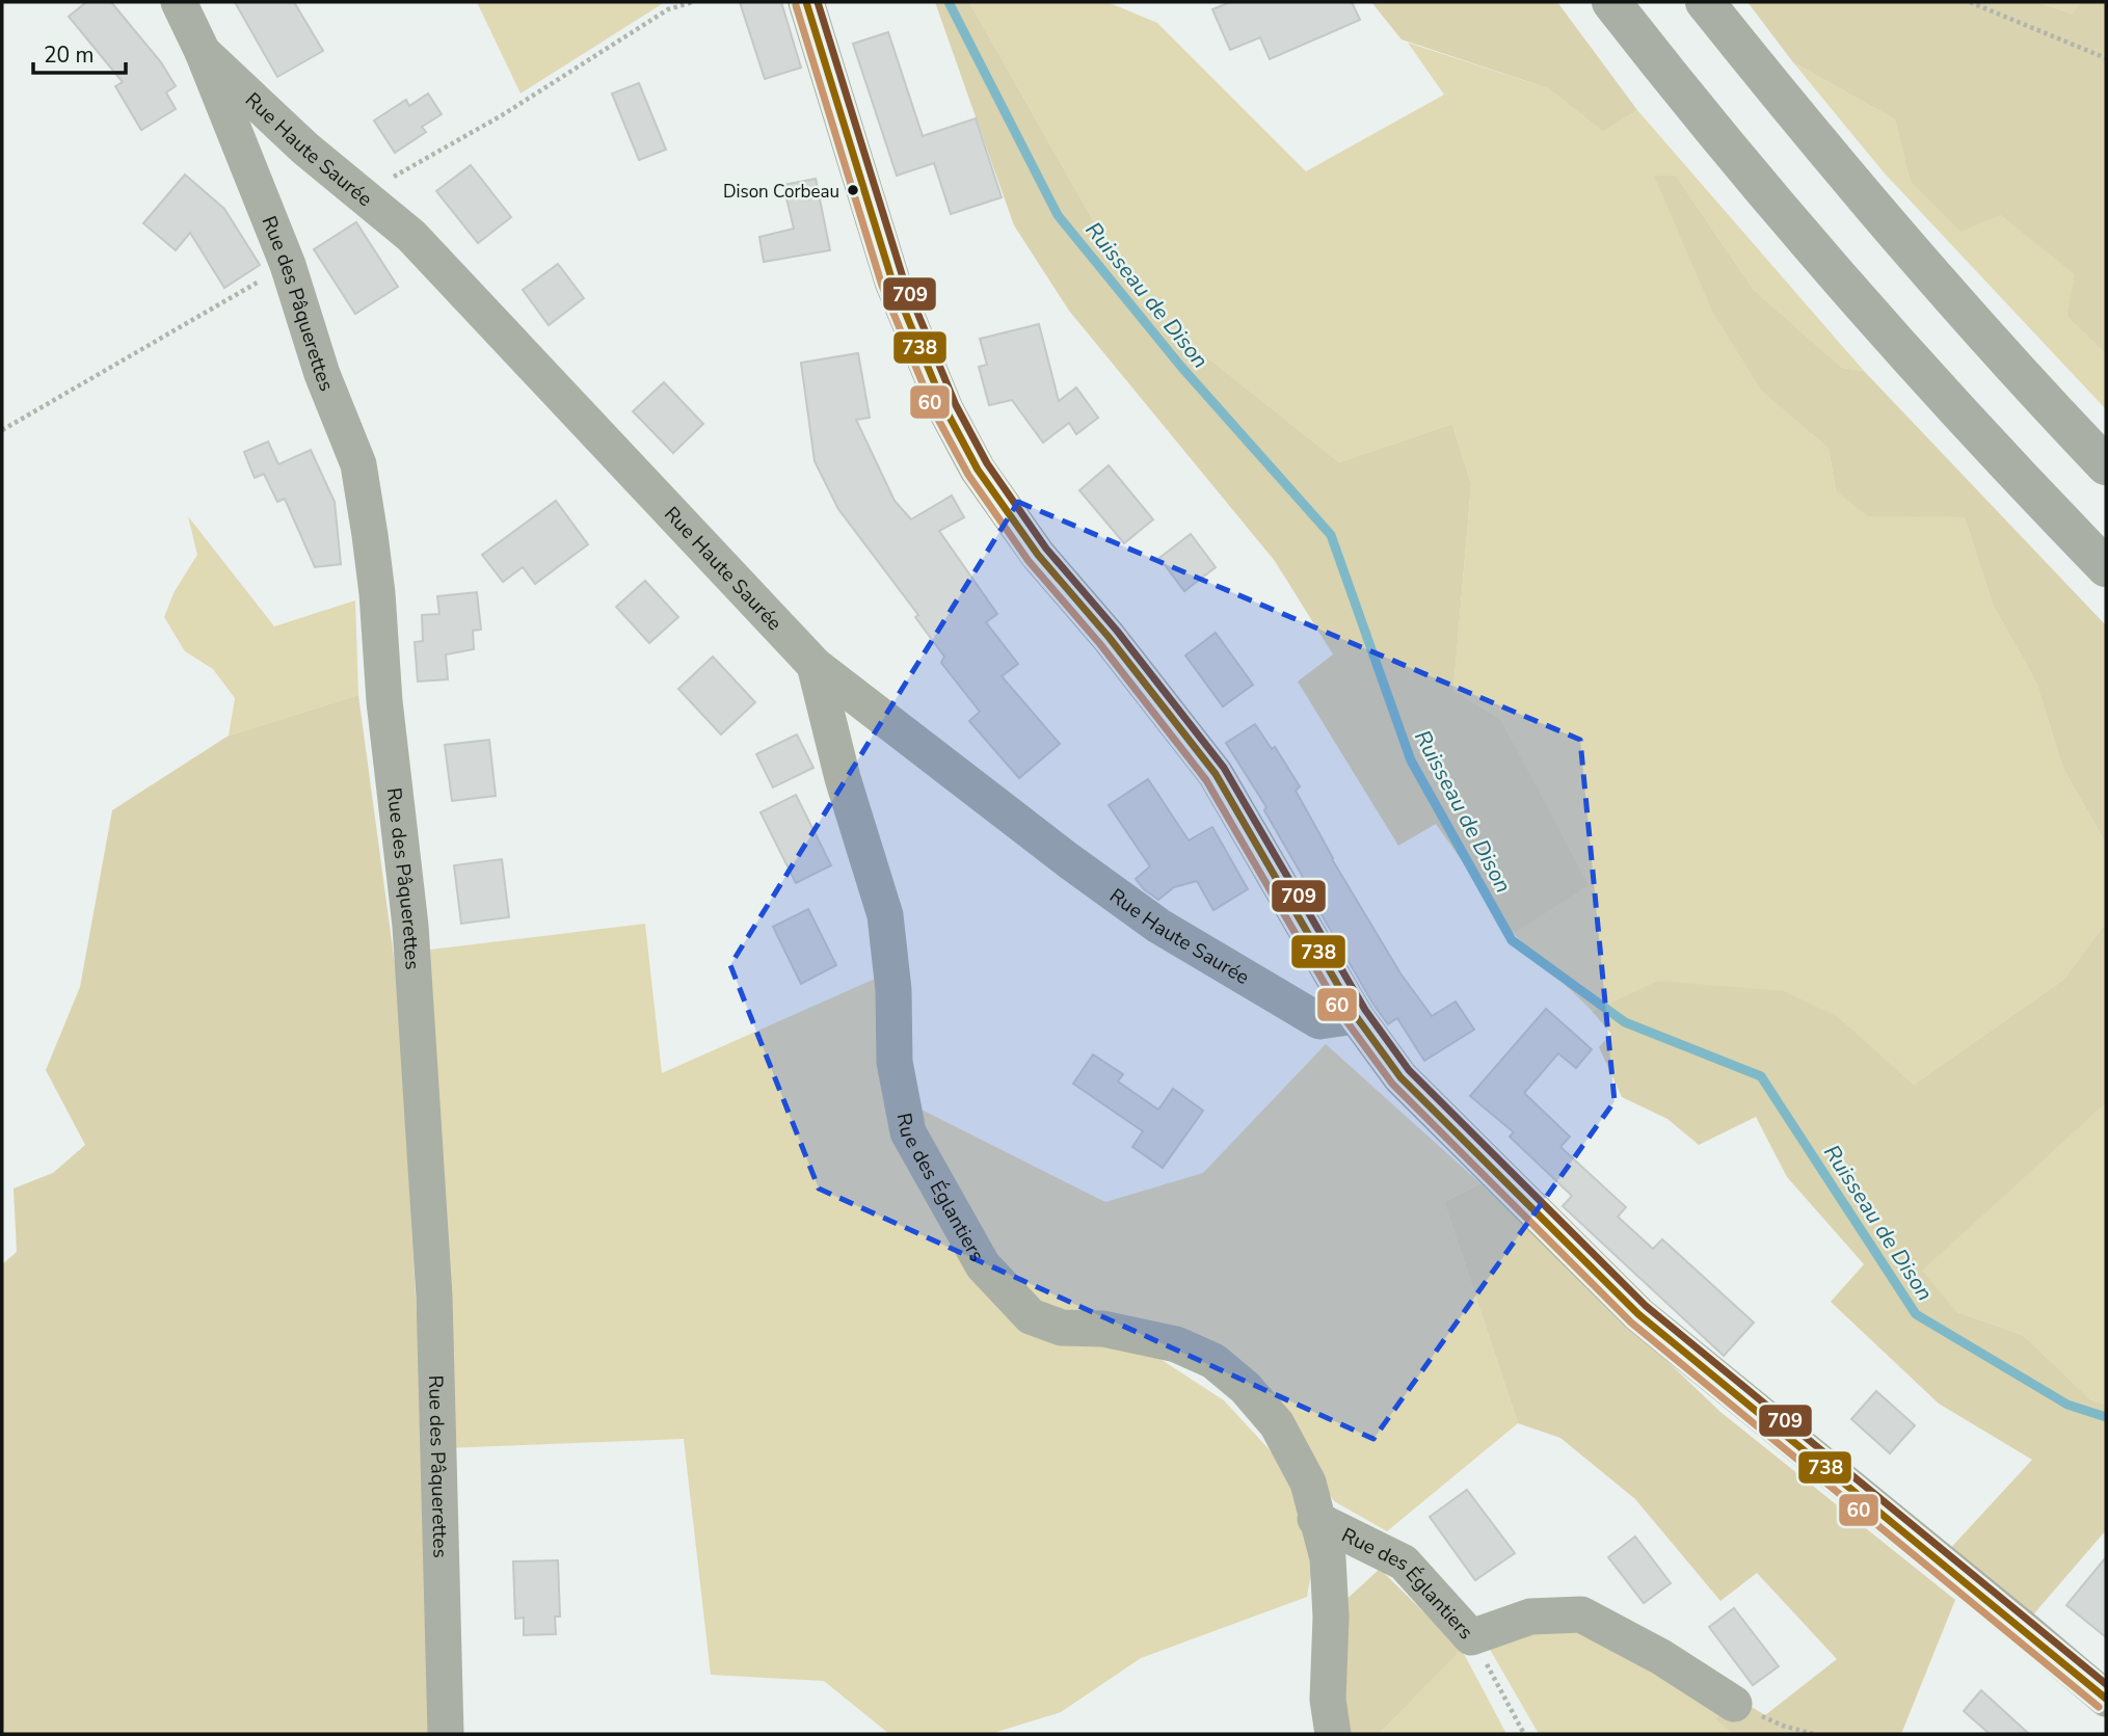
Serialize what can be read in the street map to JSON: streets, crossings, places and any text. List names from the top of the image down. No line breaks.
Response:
{"streets":{"street":["Rue Haute Saurée","Rue des Pâquerettes","Rue des Églantiers"]},"crossings":[["Rue Haute Saurée","Rue des Pâquerettes"],["Rue Haute Saurée","Rue des Églantiers"]],"water":["Ruisseau de Dison"],"places":["Dison Corbeau"],"lines":["transit line 738","transit line 709","transit line 60"],"scale_bar":"20 m"}
